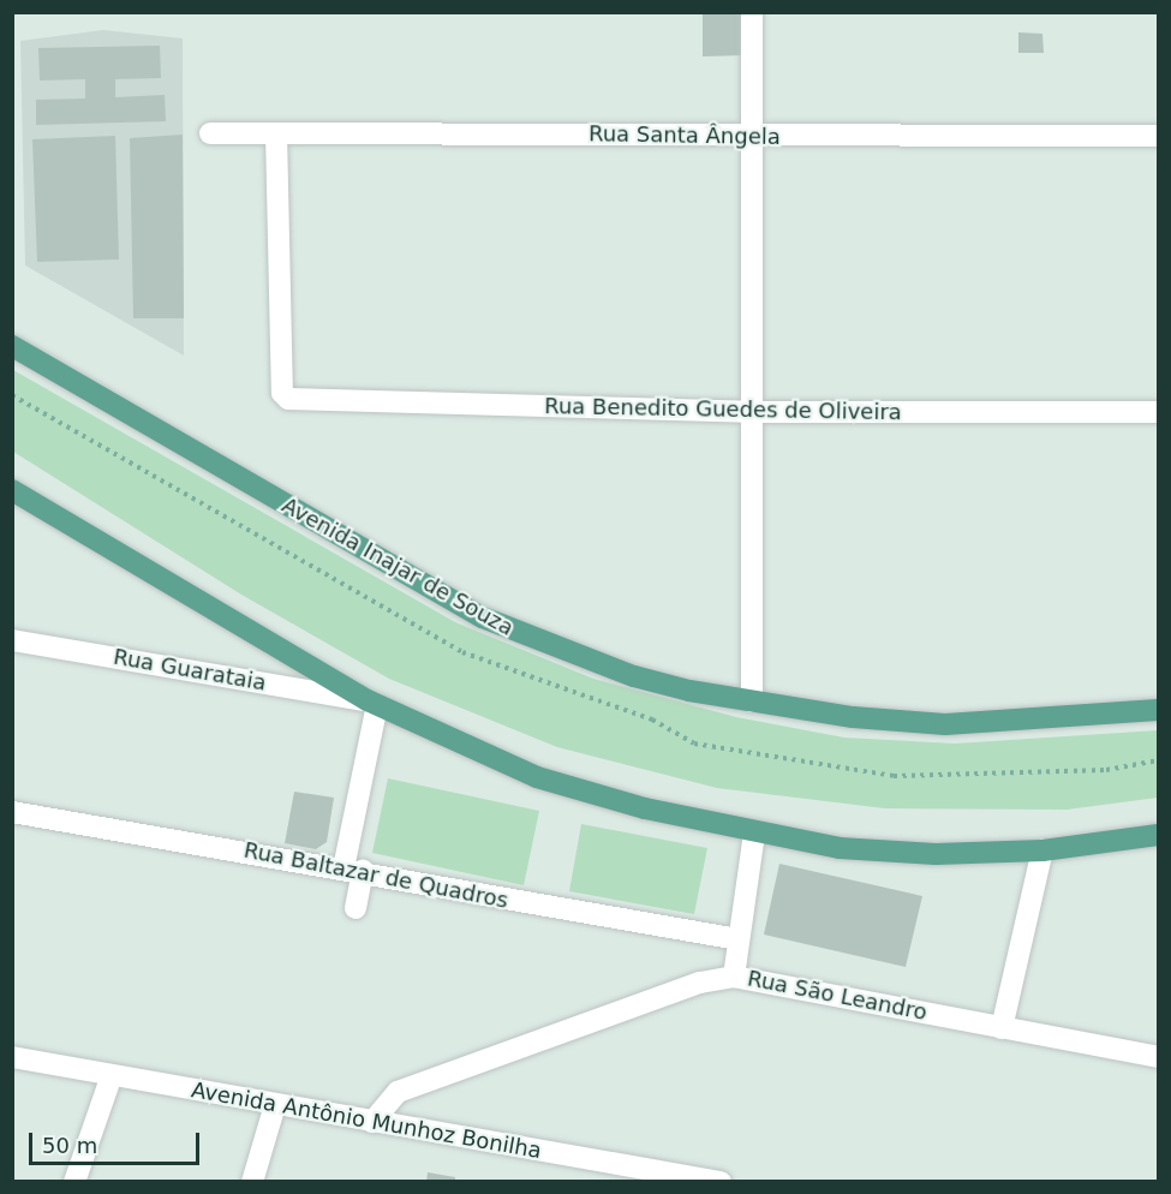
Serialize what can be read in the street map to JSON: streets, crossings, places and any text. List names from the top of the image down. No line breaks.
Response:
{"streets":{"main road":["Avenida Inajar de Souza"],"street":["Rua Santa Ângela","Rua Benedito Guedes de Oliveira","Rua Guarataia","Rua Baltazar de Quadros","Rua São Leandro","Avenida Antônio Munhoz Bonilha"]},"crossings":[["Rua Santa Ângela","Rua Benedito Guedes de Oliveira"],["Rua São Leandro","Avenida Antônio Munhoz Bonilha"]],"scale_bar":"50 m"}
